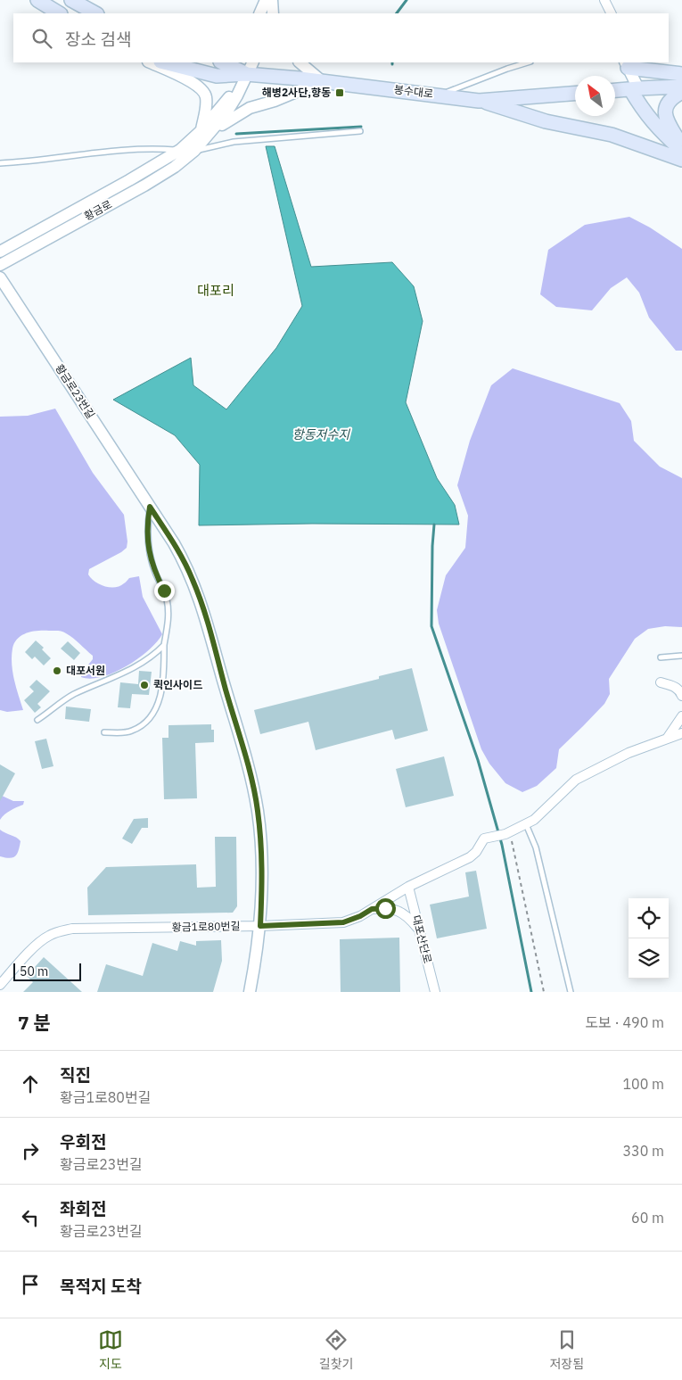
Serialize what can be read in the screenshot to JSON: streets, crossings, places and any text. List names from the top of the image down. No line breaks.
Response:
{"streets":{"main road":["봉수대로"],"street":["황금로","황금로23번길","황금1로80번길","대포산단로"]},"crossings":[["봉수대로","황금로"],["황금로23번길","황금1로80번길"],["황금1로80번길","대포산단로"]],"districts":["대포리"],"water":["항동저수지"],"places":{"transit":["해병2사단,향동"],"other":["대포서원","퀵인사이드"]},"scale_bar":"50 m","north":"top left","page":{"search":"장소 검색","scale":"50 m","heading":["7 분","도보 · 490 m"],"list":[["직진","황금1로80번길","100 m"],["우회전","황금로23번길","330 m"],["좌회전","황금로23번길","60 m"],"목적지 도착"],"nav":["지도","길찾기","저장됨"]}}
